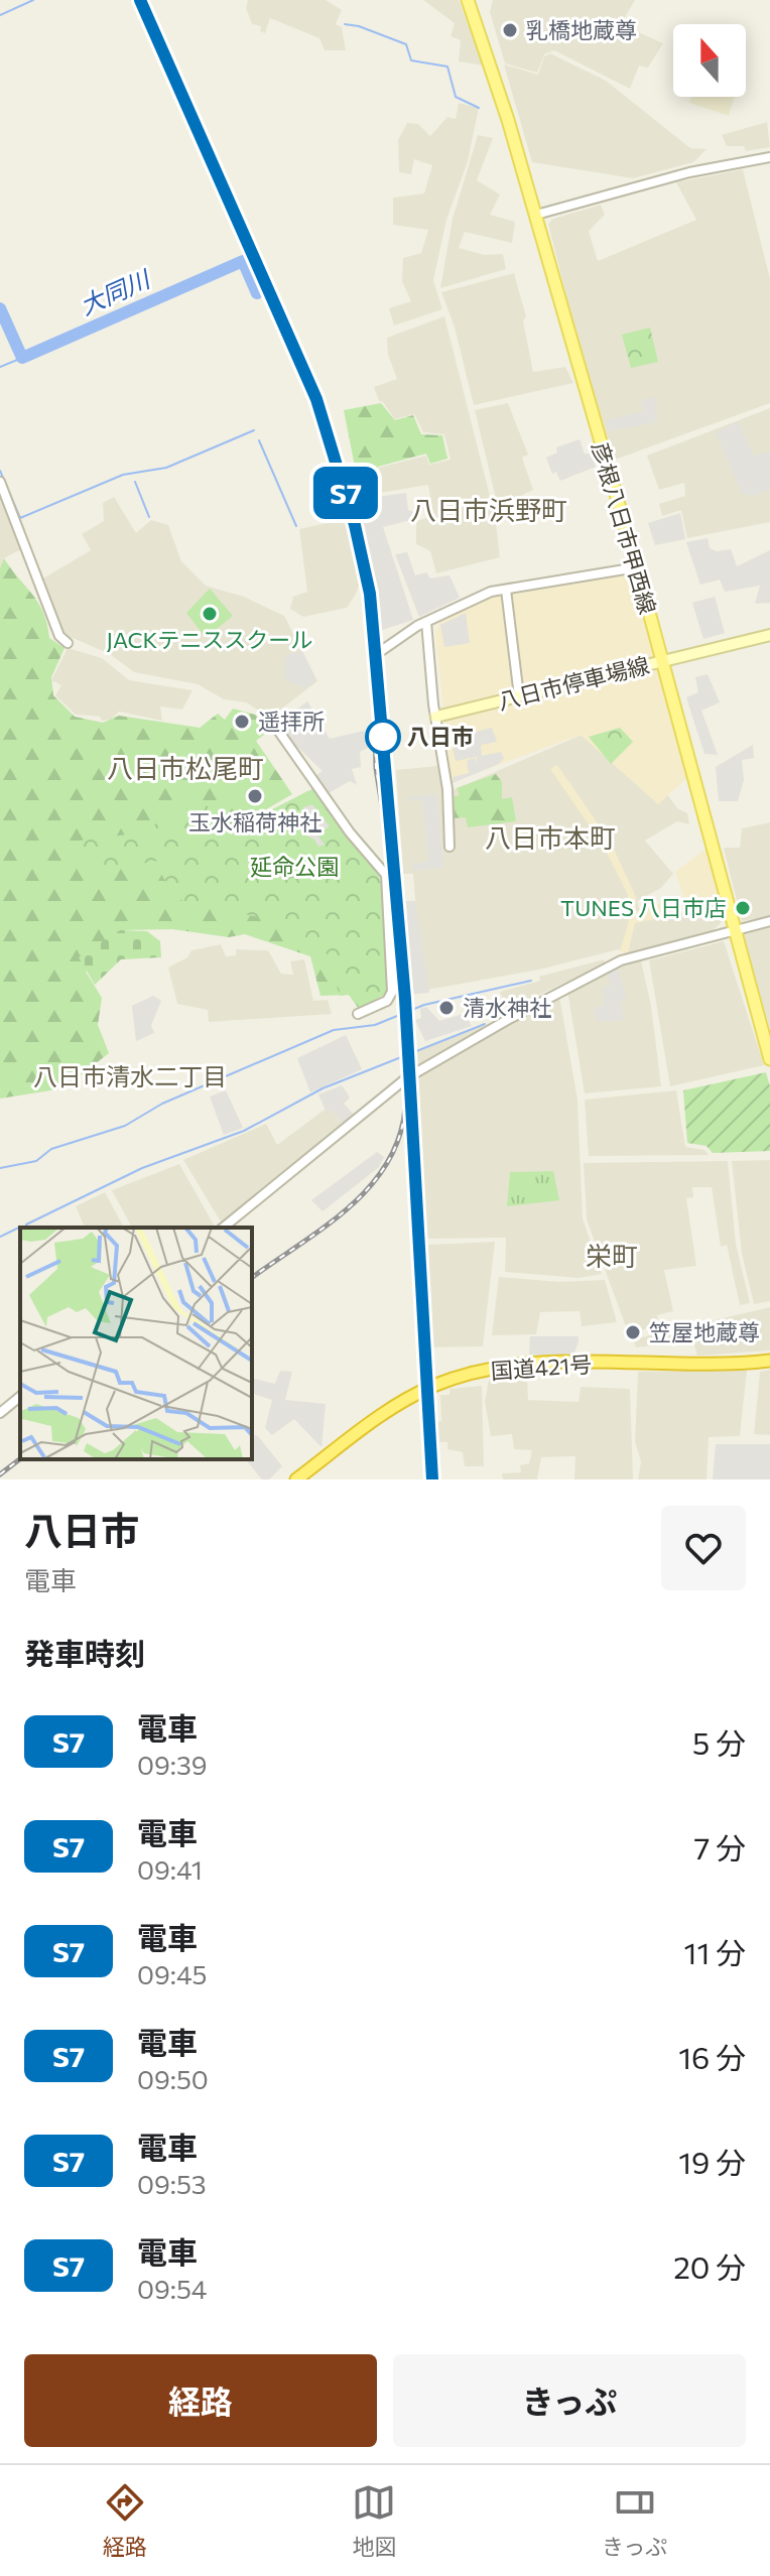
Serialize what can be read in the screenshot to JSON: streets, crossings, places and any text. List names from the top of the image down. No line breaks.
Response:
{"streets":{"highway":["国道421号"],"main road":["彦根八日市甲西線","八日市停車場線"]},"crossings":[["彦根八日市甲西線","八日市停車場線"]],"districts":["八日市浜野町","八日市松尾町","八日市本町","八日市清水二丁目","栄町"],"water":["大同川"],"parks":["延命公園"],"places":["乳橋地蔵尊","JACKテニススクール","遥拝所","八日市","玉水稲荷神社","TUNES 八日市店","清水神社","笠屋地蔵尊"],"north":"top","page":{"on_map":"S7","heading":[["八日市","電車"],"発車時刻"],"list":[{"mark":"S7","name":"電車","note":"09:39","value":"5 分"},{"mark":"S7","name":"電車","note":"09:41","value":"7 分"},{"mark":"S7","name":"電車","note":"09:45","value":"11 分"},{"mark":"S7","name":"電車","note":"09:50","value":"16 分"},{"mark":"S7","name":"電車","note":"09:53","value":"19 分"},{"mark":"S7","name":"電車","note":"09:54","value":"20 分"}],"buttons":["経路","きっぷ"],"tabs":["経路","地図","きっぷ"]}}
